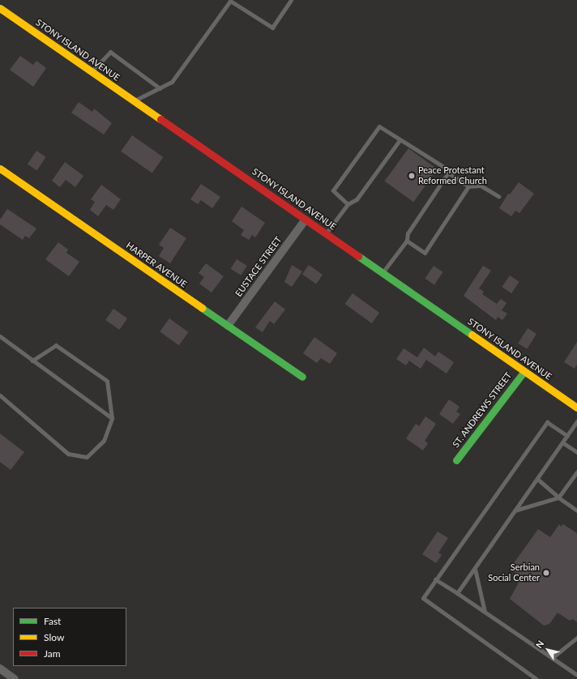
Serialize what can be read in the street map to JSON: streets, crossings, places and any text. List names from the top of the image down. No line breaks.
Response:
{"streets":{"street":["STONY ISLAND AVENUE","HARPER AVENUE","EUSTACE STREET","ST. ANDREWS STREET"]},"crossings":[["STONY ISLAND AVENUE","EUSTACE STREET"],["STONY ISLAND AVENUE","ST. ANDREWS STREET"],["HARPER AVENUE","EUSTACE STREET"]],"places":["Peace Protestant Reformed Church","Serbian Social Center"],"legend":["Fast","Slow","Jam"],"north":"top left"}
